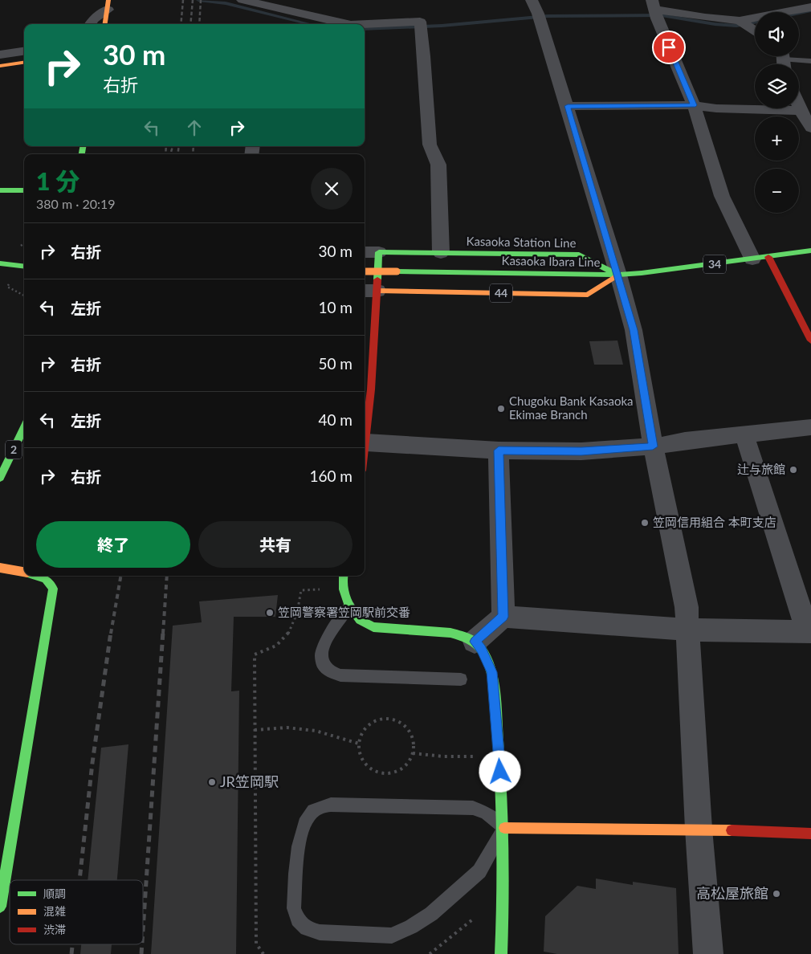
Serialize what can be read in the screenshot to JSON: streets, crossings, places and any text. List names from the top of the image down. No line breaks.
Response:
{"streets":{"main road":["Kasaoka Station Line","Kasaoka Ibara Line","34","44","2"]},"crossings":[["Kasaoka Station Line","Kasaoka Ibara Line"],["Kasaoka Station Line","44"],["Kasaoka Ibara Line","44"]],"places":["Chugoku Bank Kasaoka Ekimae Branch","辻与旅館","笠岡信用組合 本町支店","笠岡警察署笠岡駅前交番","JR笠岡駅","高松屋旅館"],"legend":["順調","混雑","渋滞"],"page":{"map_buttons":["+","−"],"turn":["30 m","右折"],"heading":["1 分","380 m · 20:19"],"list":[{"name":"右折","value":"30 m"},{"name":"左折","value":"10 m"},{"name":"右折","value":"50 m"},{"name":"左折","value":"40 m"},{"name":"右折","value":"160 m"}],"buttons":["終了","共有"]}}
